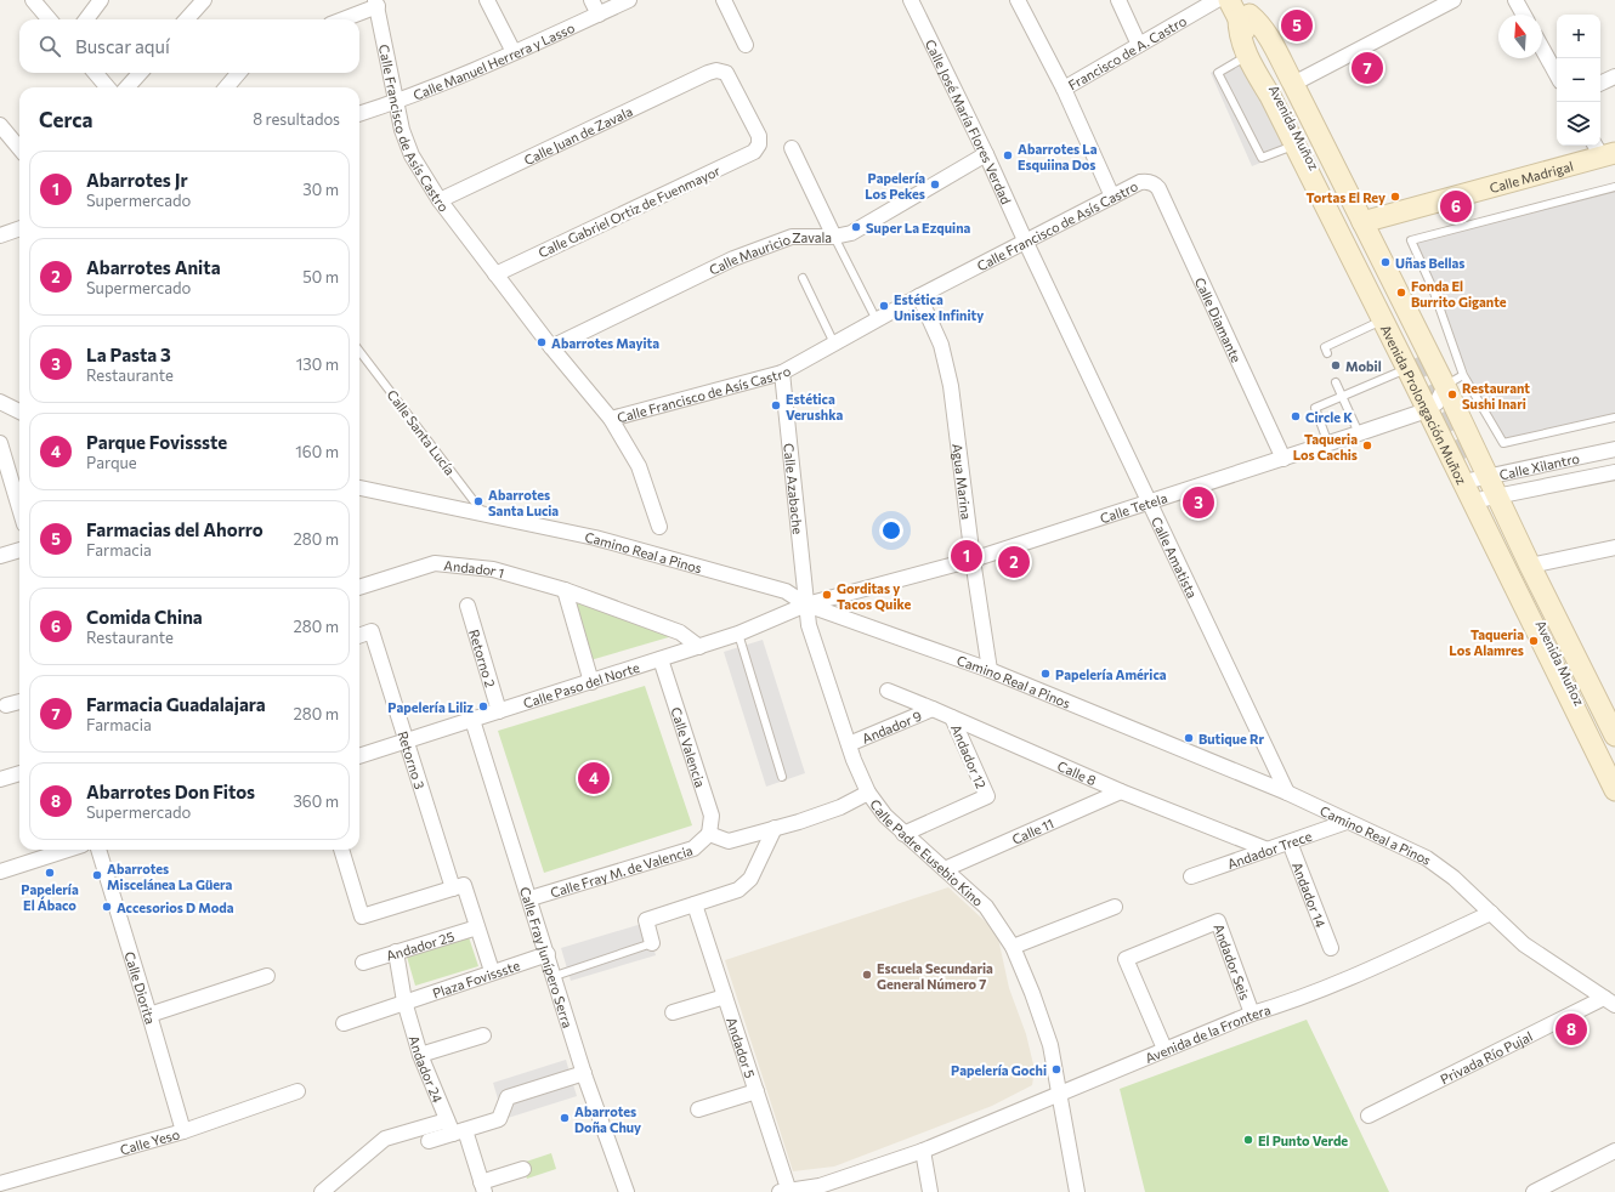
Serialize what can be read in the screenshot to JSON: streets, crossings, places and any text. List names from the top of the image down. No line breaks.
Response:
{"streets":{"street":["Francisco de A. Castro","Calle Manuel Herrera y Lasso","Calle José María Flores Verdad","Calle Francisco de Asís Castro","Avenida Muñoz","Calle Juan de Zavala","Calle Madrigal","Calle Gabriel Ortiz de Fuenmayor","Calle Mauricio Zavala","Calle Diamante","Avenida Prolongación Muñoz","Calle Xilantro","Agua Marina","Calle Azabache","Calle Tetela","Camino Real a Pinos","Calle Amatista","Andador 1","Retorno 2","Calle Paso del Norte","Andador 9","Calle Valencia","Andador 12","Retorno 3","Calle 8","Calle 11","Andador Trece","Calle Padre Eusebio Kino","Calle Fray M. de Valencia","Andador 14","Andador 25","Calle Fray Junípero Serra","Andador Seis","Plaza Fovissste","Calle Diorita","Avenida de la Frontera","Andador 5","Privada Río Pujal","Andador 24","Calle Yeso"],"lane":["Calle Santa Lucía"]},"crossings":[["Francisco de A. Castro","Calle Francisco de Asís Castro"],["Calle Manuel Herrera y Lasso","Calle Francisco de Asís Castro"],["Calle José María Flores Verdad","Calle Francisco de Asís Castro"],["Calle José María Flores Verdad","Calle Mauricio Zavala"],["Calle José María Flores Verdad","Calle Amatista"],["Calle Francisco de Asís Castro","Calle Juan de Zavala"],["Calle Francisco de Asís Castro","Calle Gabriel Ortiz de Fuenmayor"],["Calle Francisco de Asís Castro","Calle Mauricio Zavala"],["Calle Francisco de Asís Castro","Calle Diamante"],["Calle Francisco de Asís Castro","Agua Marina"],["Calle Francisco de Asís Castro","Calle Azabache"],["Calle Francisco de Asís Castro","Calle Amatista"],["Avenida Muñoz","Avenida Prolongación Muñoz"],["Calle Juan de Zavala","Calle Gabriel Ortiz de Fuenmayor"],["Calle Madrigal","Avenida Prolongación Muñoz"],["Calle Diamante","Calle Tetela"],["Avenida Prolongación Muñoz","Calle Xilantro"],["Avenida Prolongación Muñoz","Calle Tetela"],["Calle Santa Lucía","Camino Real a Pinos"],["Agua Marina","Calle Tetela"],["Agua Marina","Camino Real a Pinos"],["Calle Azabache","Calle Tetela"],["Calle Azabache","Camino Real a Pinos"],["Calle Azabache","Calle Paso del Norte"],["Calle Azabache","Calle Padre Eusebio Kino"],["Calle Tetela","Camino Real a Pinos"],["Calle Tetela","Calle Amatista"],["Calle Tetela","Calle Paso del Norte"],["Calle Tetela","Calle Padre Eusebio Kino"],["Camino Real a Pinos","Calle Amatista"],["Camino Real a Pinos","Calle Paso del Norte"],["Camino Real a Pinos","Andador Trece"],["Camino Real a Pinos","Calle Padre Eusebio Kino"],["Camino Real a Pinos","Avenida de la Frontera"],["Camino Real a Pinos","Privada Río Pujal"],["Andador 1","Calle Paso del Norte"],["Retorno 2","Calle Paso del Norte"],["Calle Paso del Norte","Calle Valencia"],["Calle Paso del Norte","Retorno 3"],["Calle Paso del Norte","Calle Padre Eusebio Kino"],["Calle Paso del Norte","Calle Fray Junípero Serra"],["Andador 9","Calle 8"],["Andador 9","Calle Padre Eusebio Kino"],["Calle Valencia","Calle Fray M. de Valencia"],["Andador 12","Calle 8"],["Andador 12","Calle Padre Eusebio Kino"],["Calle 8","Calle 11"],["Calle 8","Andador Trece"],["Calle 11","Calle Padre Eusebio Kino"],["Andador Trece","Andador 14"],["Calle Padre Eusebio Kino","Avenida de la Frontera"],["Calle Fray M. de Valencia","Calle Fray Junípero Serra"],["Andador 25","Andador 24"],["Calle Fray Junípero Serra","Plaza Fovissste"],["Andador Seis","Avenida de la Frontera"],["Plaza Fovissste","Andador 24"],["Calle Diorita","Calle Yeso"],["Avenida de la Frontera","Andador 5"]],"places":["Abarrotes La Esquiina Dos","Papelería Los Pekes","Tortas El Rey","Super La Ezquina","Uñas Bellas","Fonda El Burrito Gigante","Estética Unisex Infinity","Abarrotes Mayita","Mobil","Restaurant Sushi Inari","Estética Verushka","Circle K","Taqueria Los Cachis","Abarrotes Santa Lucia","Gorditas y Tacos Quike","Taqueria Los Alamres","Papelería América","Papelería Liliz","Butique Rr","Papelería El Ábaco","Abarrotes Miscelánea La Güera","Accesorios D Moda","Escuela Secundaria General Número 7","Papelería Gochi","Abarrotes Doña Chuy","El Punto Verde"],"north":"top","page":{"pins":["5","7","6","3","1","2","4","8"],"map_buttons":["+","−"],"search":"Buscar aquí","heading":["Cerca","8 resultados"],"list":[{"mark":"1","name":"Abarrotes Jr","note":"Supermercado","value":"30 m"},{"mark":"2","name":"Abarrotes Anita","note":"Supermercado","value":"50 m"},{"mark":"3","name":"La Pasta 3","note":"Restaurante","value":"130 m"},{"mark":"4","name":"Parque Fovissste","note":"Parque","value":"160 m"},{"mark":"5","name":"Farmacias del Ahorro","note":"Farmacia","value":"280 m"},{"mark":"6","name":"Comida China","note":"Restaurante","value":"280 m"},{"mark":"7","name":"Farmacia Guadalajara","note":"Farmacia","value":"280 m"},{"mark":"8","name":"Abarrotes Don Fitos","note":"Supermercado","value":"360 m"}]}}
